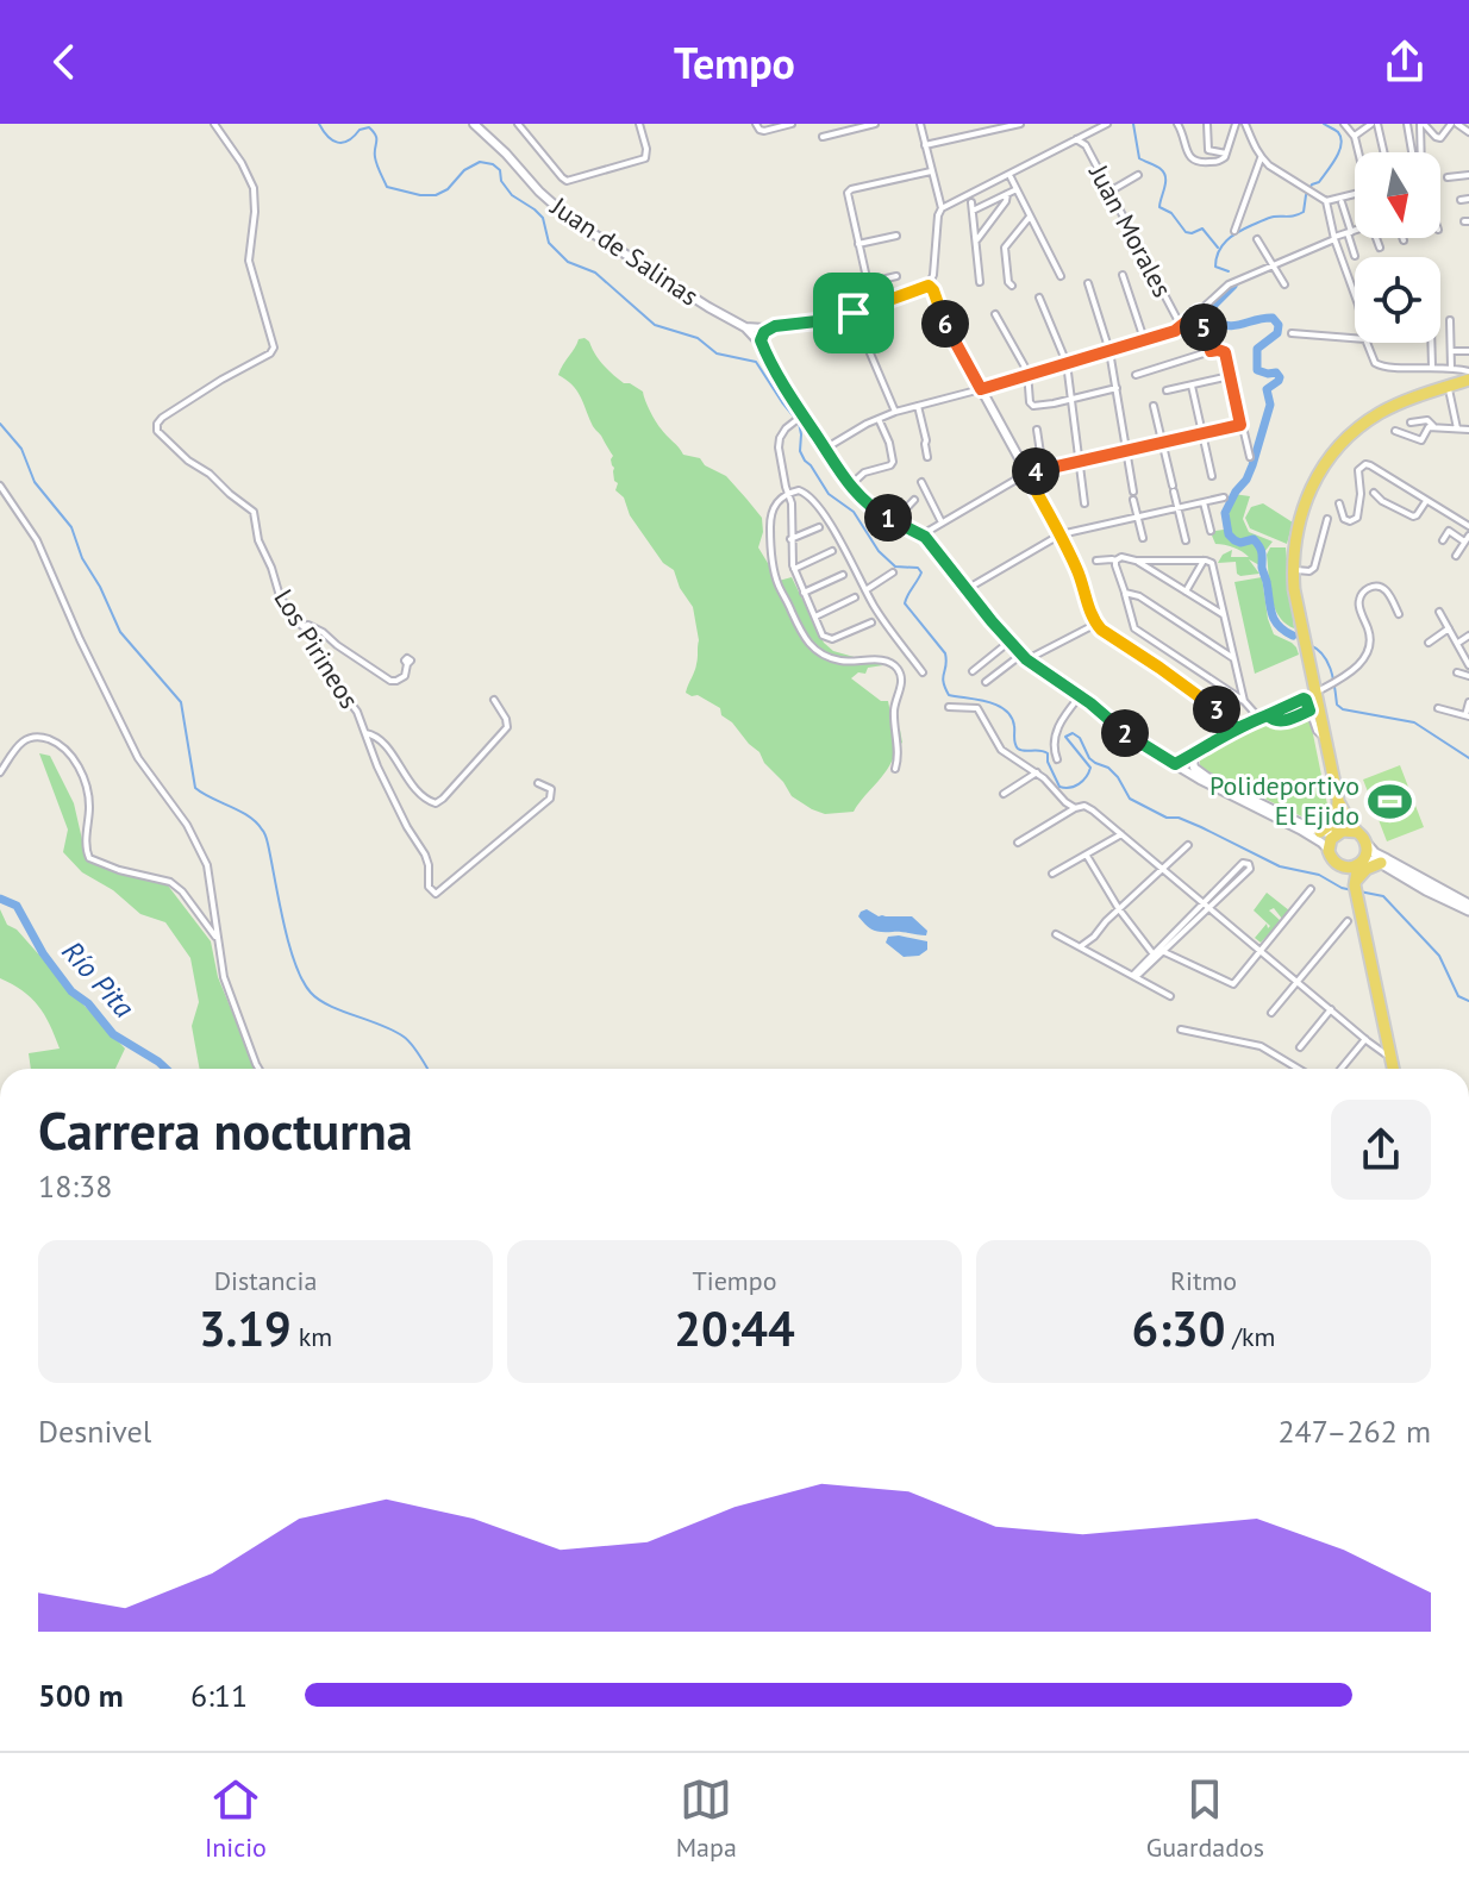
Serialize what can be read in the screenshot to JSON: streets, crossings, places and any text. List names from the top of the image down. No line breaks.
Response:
{"streets":{"street":["Juan Morales","Juan de Salinas","Los Pirineos"]},"water":["Río Pita"],"places":{"sports":["Polideportivo El Ejido"]},"north":"bottom","page":{"header":"Tempo","pins":["6","5","4","1","3","2"],"heading":["Carrera nocturna","18:38"],"stats":[["Distancia","3.19 km"],["Tiempo","20:44"],["Ritmo","6:30 /km"]],"chart":["Desnivel","247–262 m"],"list":[{"name":"500 m","note":"6:11"}],"tabs":["Inicio","Mapa","Guardados"]}}
